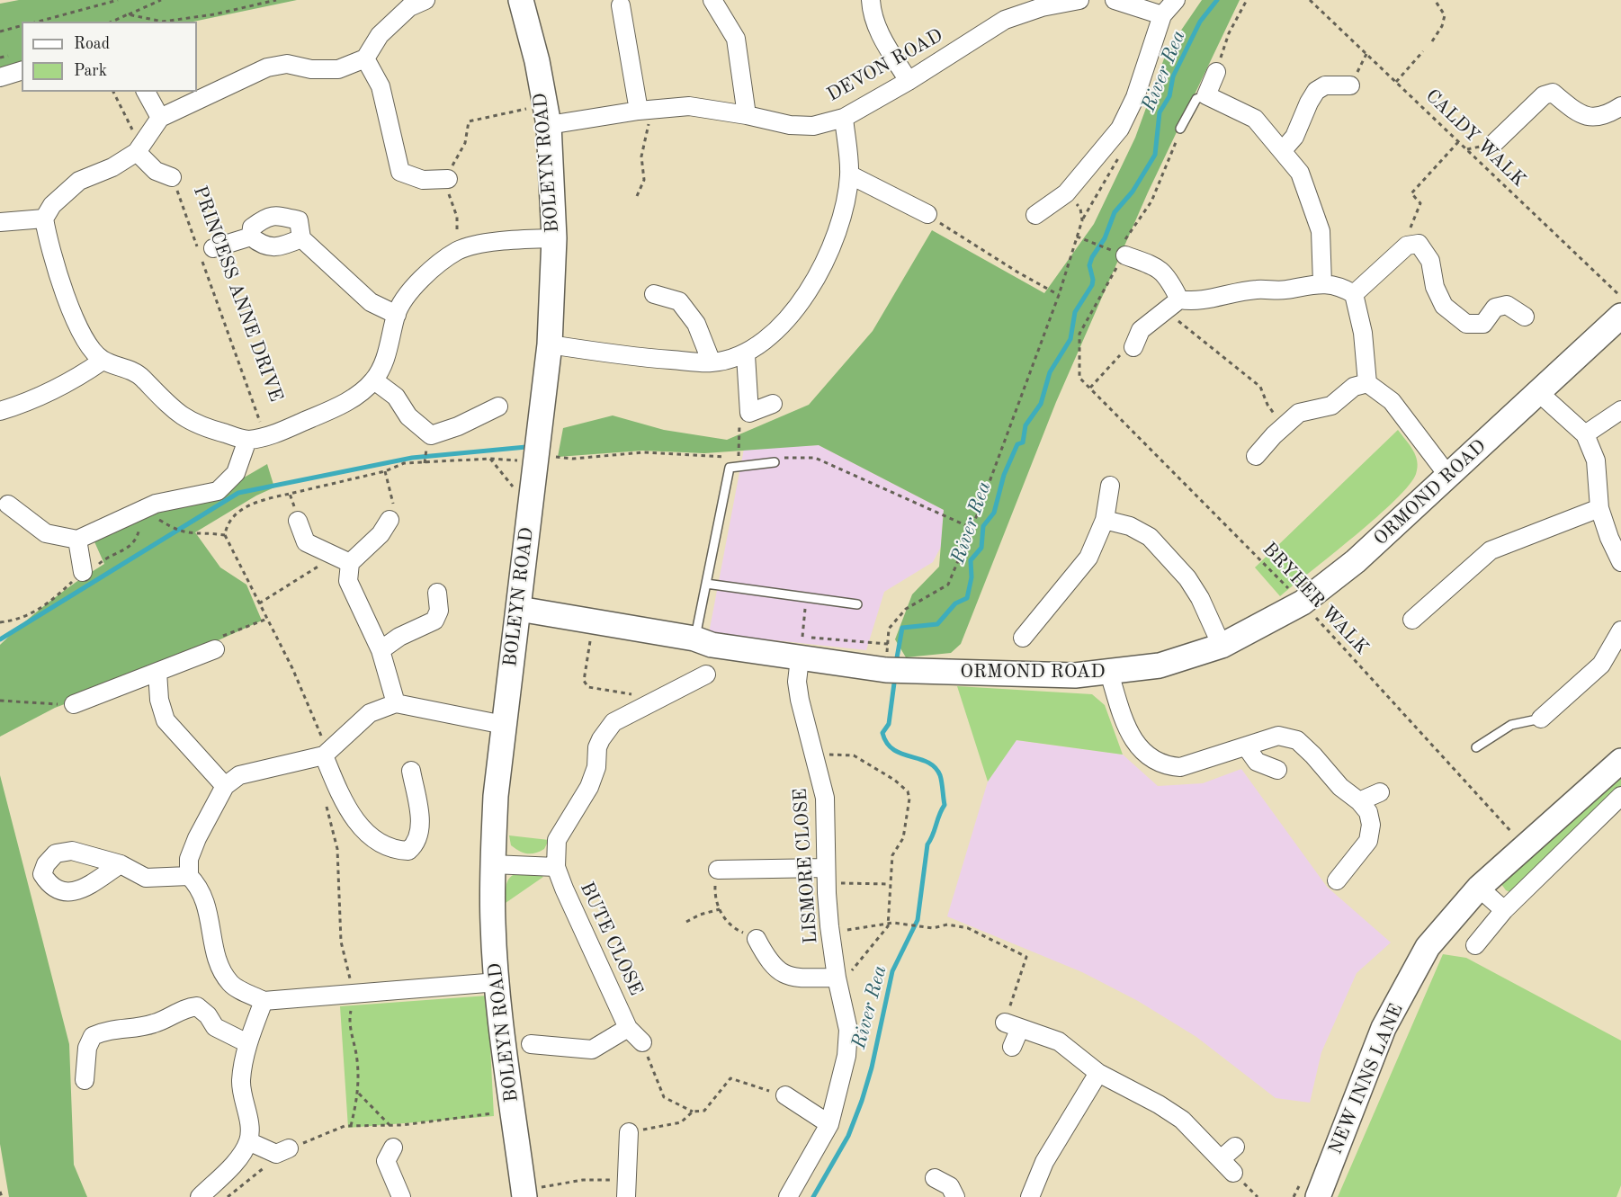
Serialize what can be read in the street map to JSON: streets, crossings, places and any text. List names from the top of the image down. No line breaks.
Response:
{"streets":{"street":["DEVON ROAD","BOLEYN ROAD","PRINCESS ANNE DRIVE","ORMOND ROAD","LISMORE CLOSE","BUTE CLOSE","NEW INNS LANE"],"path":["CALDY WALK","BRYHER WALK"]},"crossings":[["DEVON ROAD","BOLEYN ROAD"],["BOLEYN ROAD","ORMOND ROAD"],["ORMOND ROAD","BRYHER WALK"],["ORMOND ROAD","LISMORE CLOSE"],["BRYHER WALK","NEW INNS LANE"]],"water":["River Rea"],"legend":["Road","Park"]}
